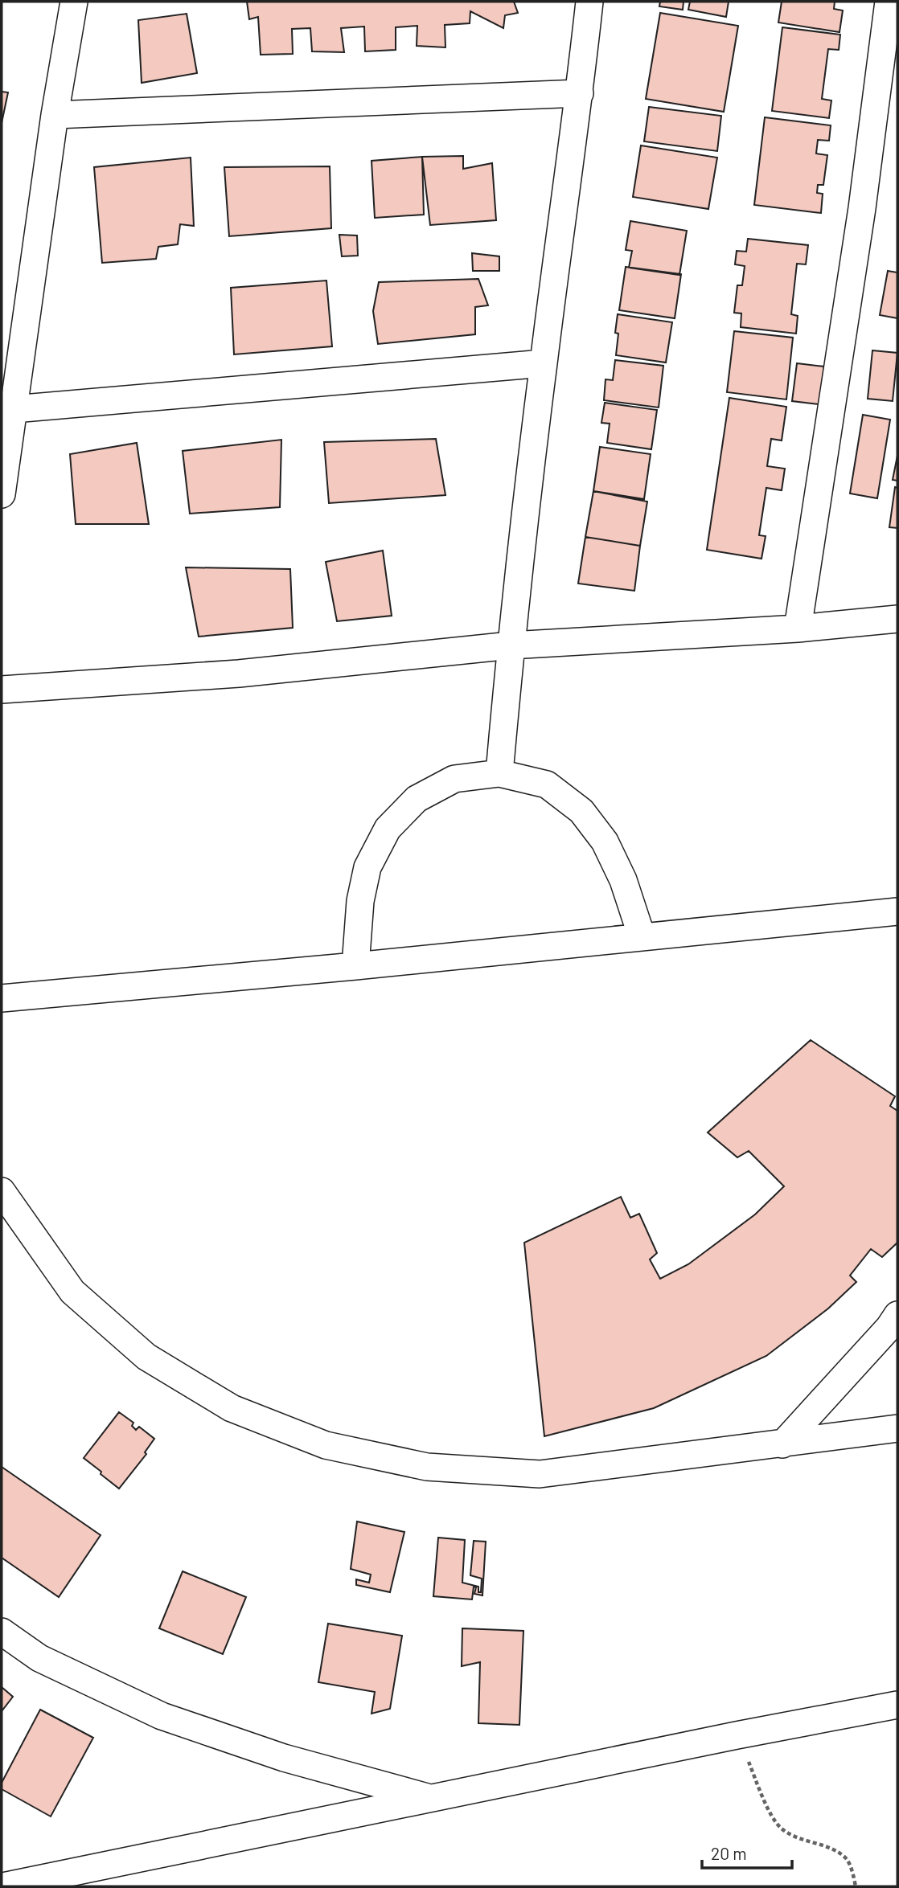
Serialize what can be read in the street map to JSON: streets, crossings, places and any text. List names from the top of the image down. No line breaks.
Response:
{"scale_bar":"20 m"}
